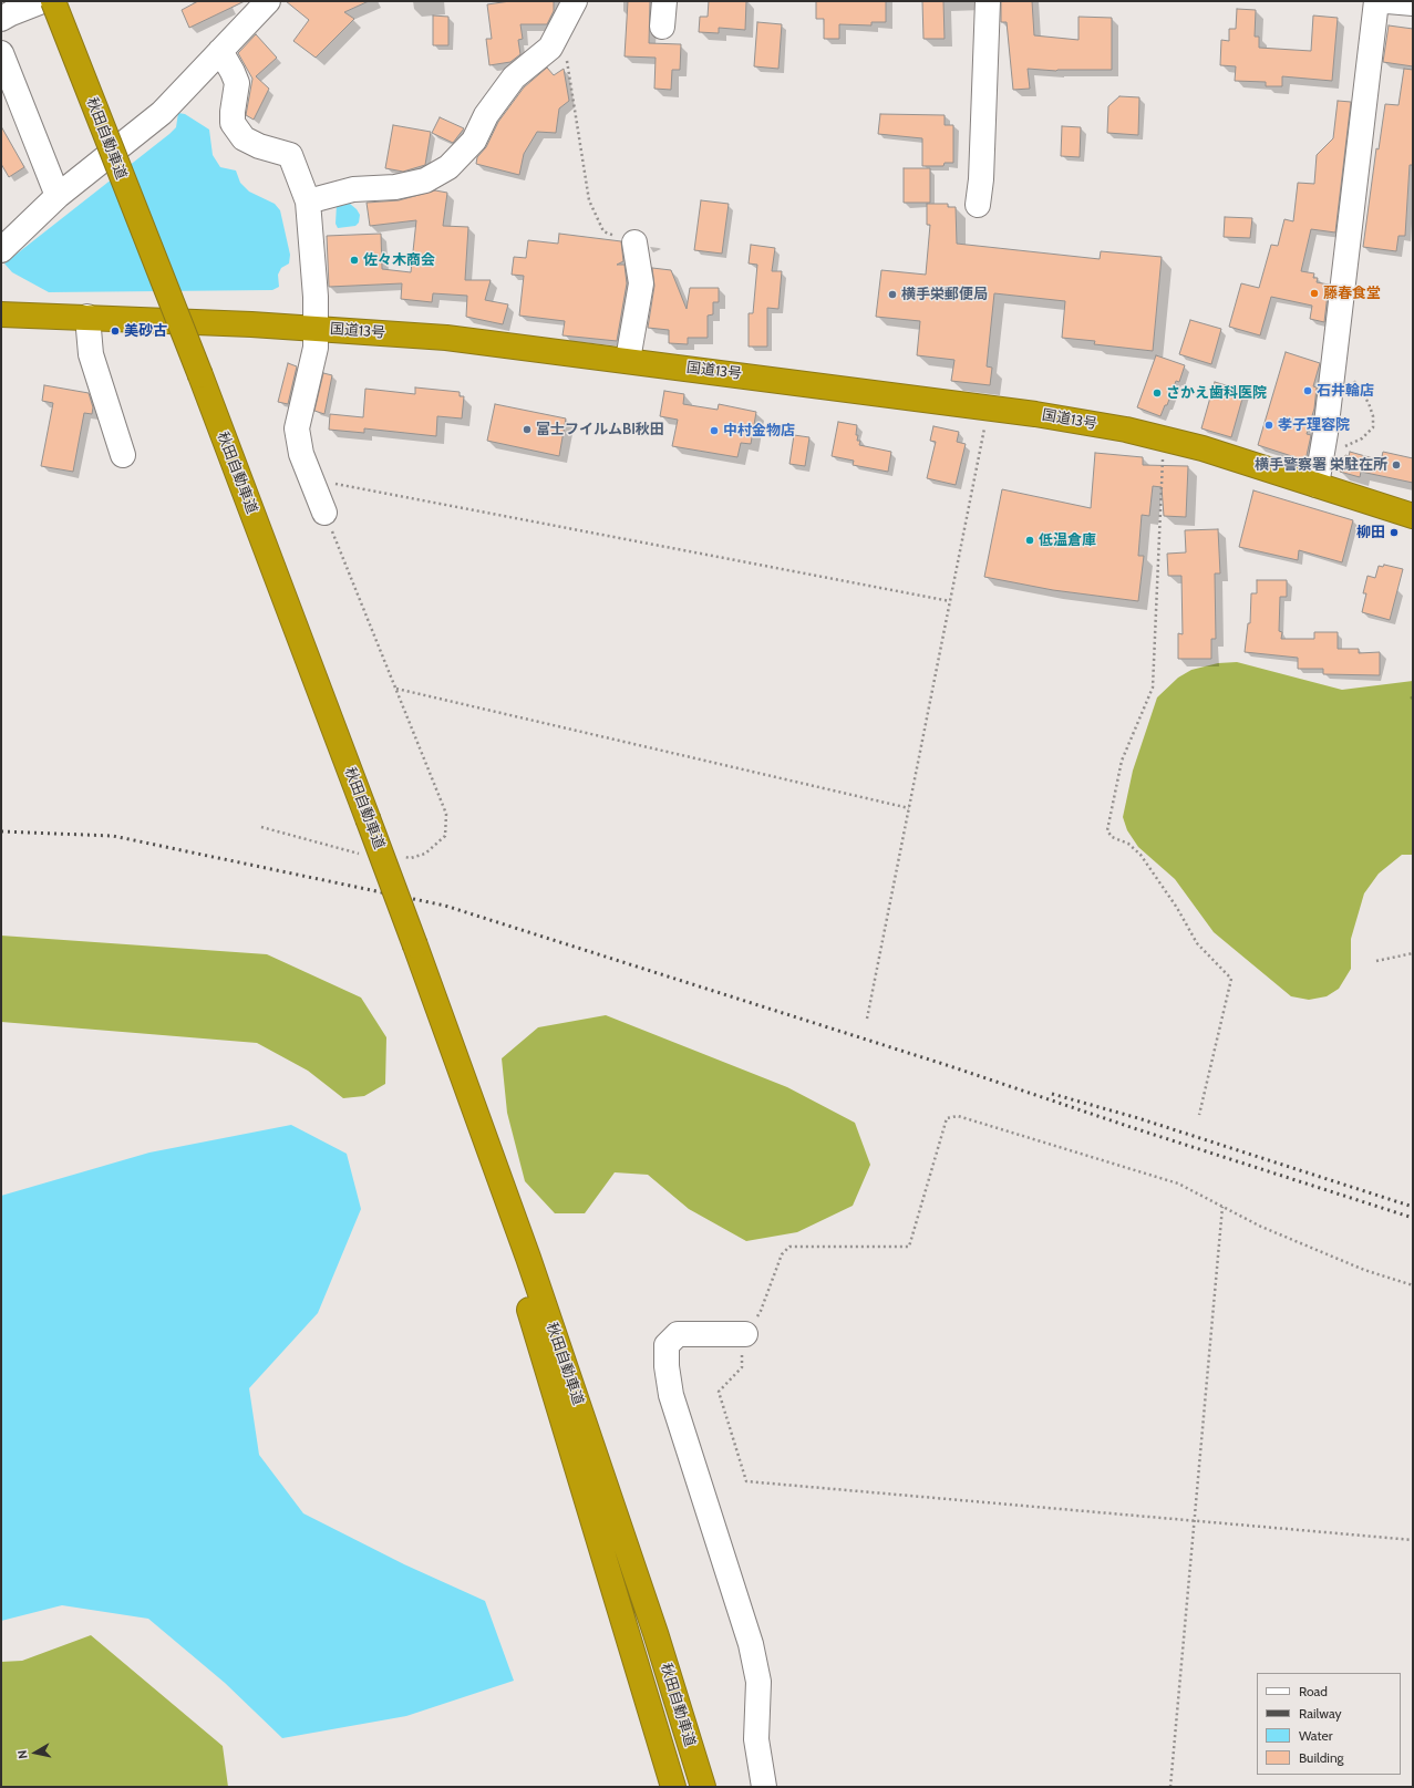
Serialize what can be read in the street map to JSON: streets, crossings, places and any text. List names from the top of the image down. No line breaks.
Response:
{"streets":{"highway":["秋田自動車道","国道13号"]},"places":["佐々木商会","藤春食堂","横手栄郵便局","美砂古","石井輪店","さかえ歯科医院","孝子理容院","富士フイルムBI秋田","中村金物店","横手警察署 栄駐在所","柳田","低温倉庫"],"legend":["Road","Railway","Water","Building"],"north":"left"}
